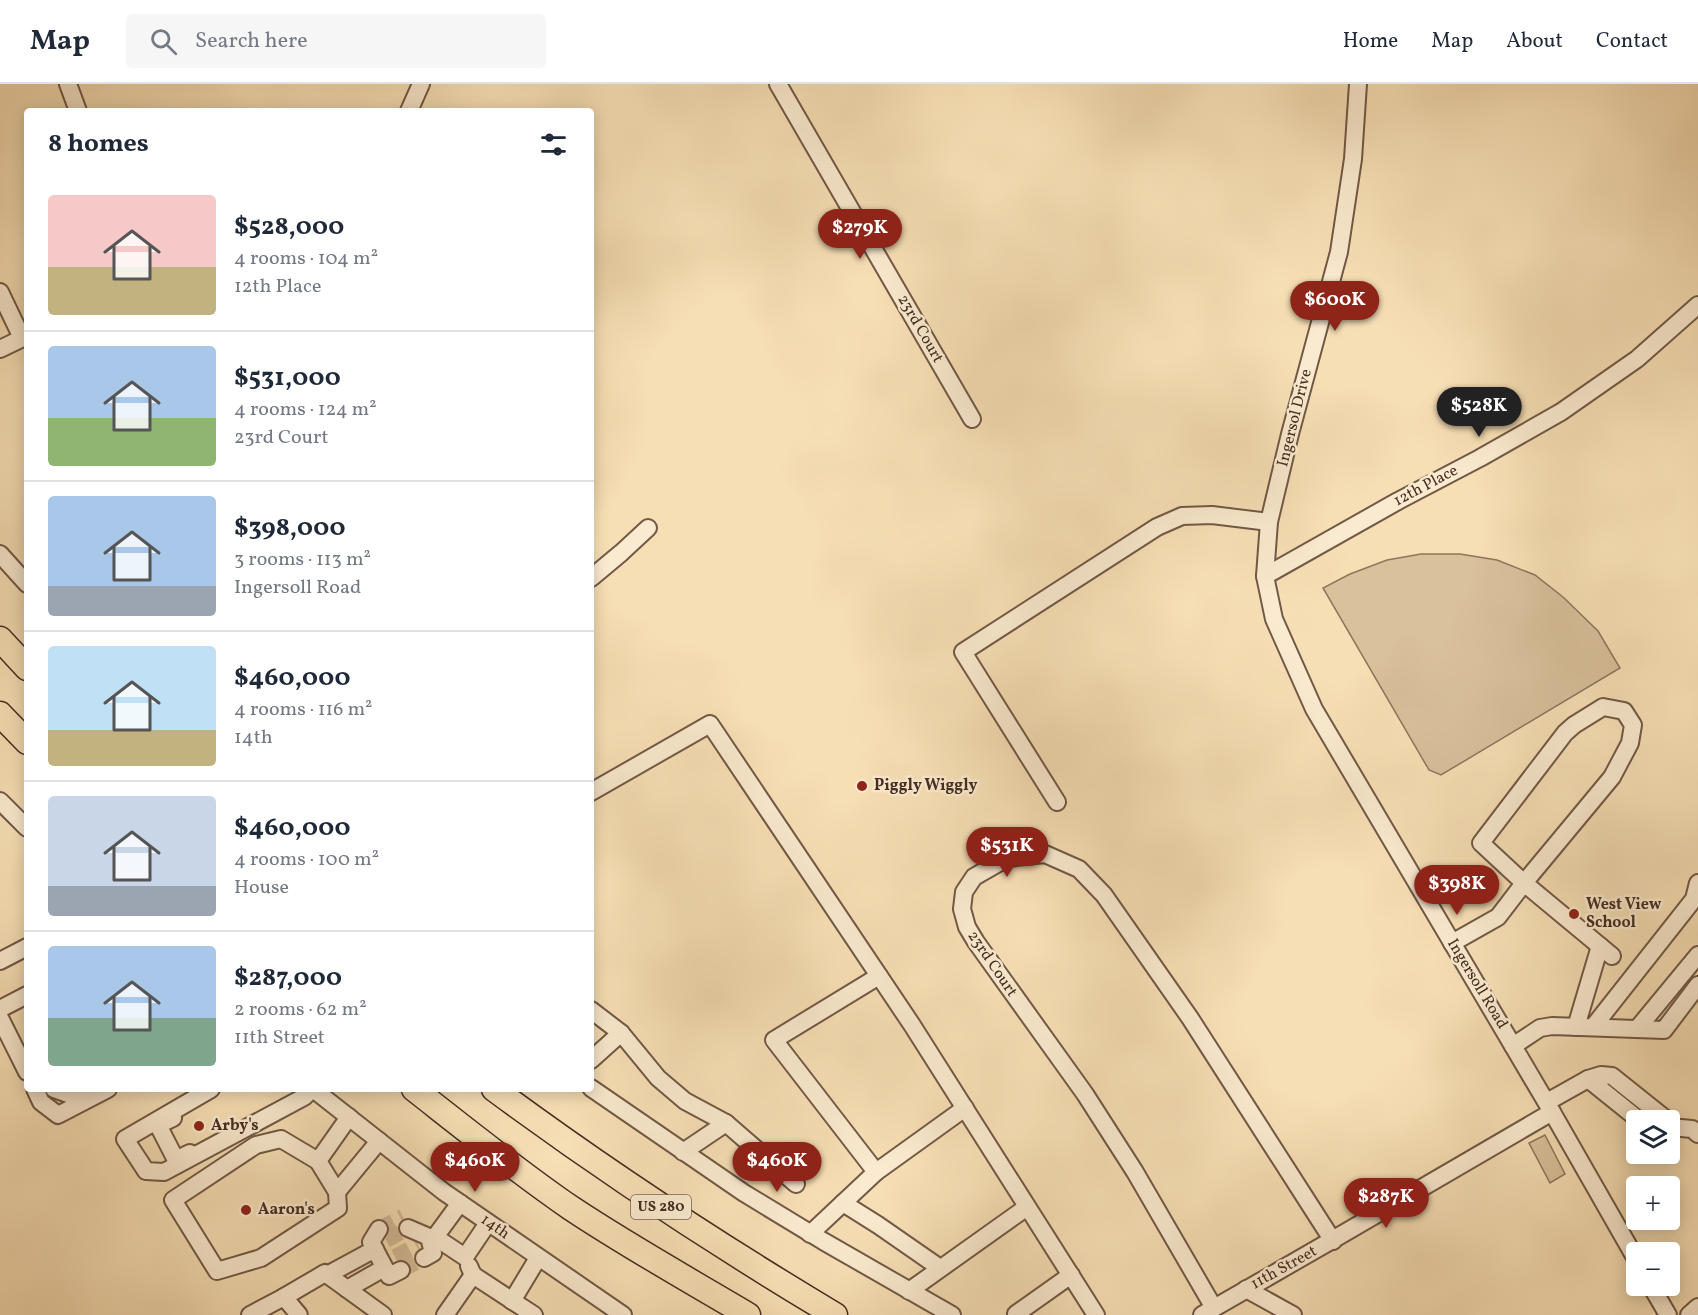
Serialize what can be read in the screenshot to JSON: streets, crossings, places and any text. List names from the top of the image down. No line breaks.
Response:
{"streets":{"highway":["US 280"],"street":["23rd Court","Ingersol Drive","12th Place","Ingersoll Road","14th","11th Street"]},"crossings":[["23rd Court","11th Street"],["Ingersol Drive","12th Place"],["Ingersol Drive","Ingersoll Road"],["12th Place","Ingersoll Road"],["Ingersoll Road","11th Street"]],"places":["Piggly Wiggly","West View School","Arby's","Aaron's"],"page":{"header":"Map","search":"Search here","nav":["Home","Map","About","Contact"],"heading":"8 homes","list":[{"name":"$528,000","note":"4 rooms · 104 m² · 12th Place"},{"name":"$531,000","note":"4 rooms · 124 m² · 23rd Court"},{"name":"$398,000","note":"3 rooms · 113 m² · Ingersoll Road"},{"name":"$460,000","note":"4 rooms · 116 m² · 14th"},{"name":"$460,000","note":"4 rooms · 100 m² · House"},{"name":"$287,000","note":"2 rooms · 62 m² · 11th Street"}],"price":["$279K","$600K","$528K","$531K","$398K","$460K","$460K","$287K"],"map_buttons":["+","−"]}}
